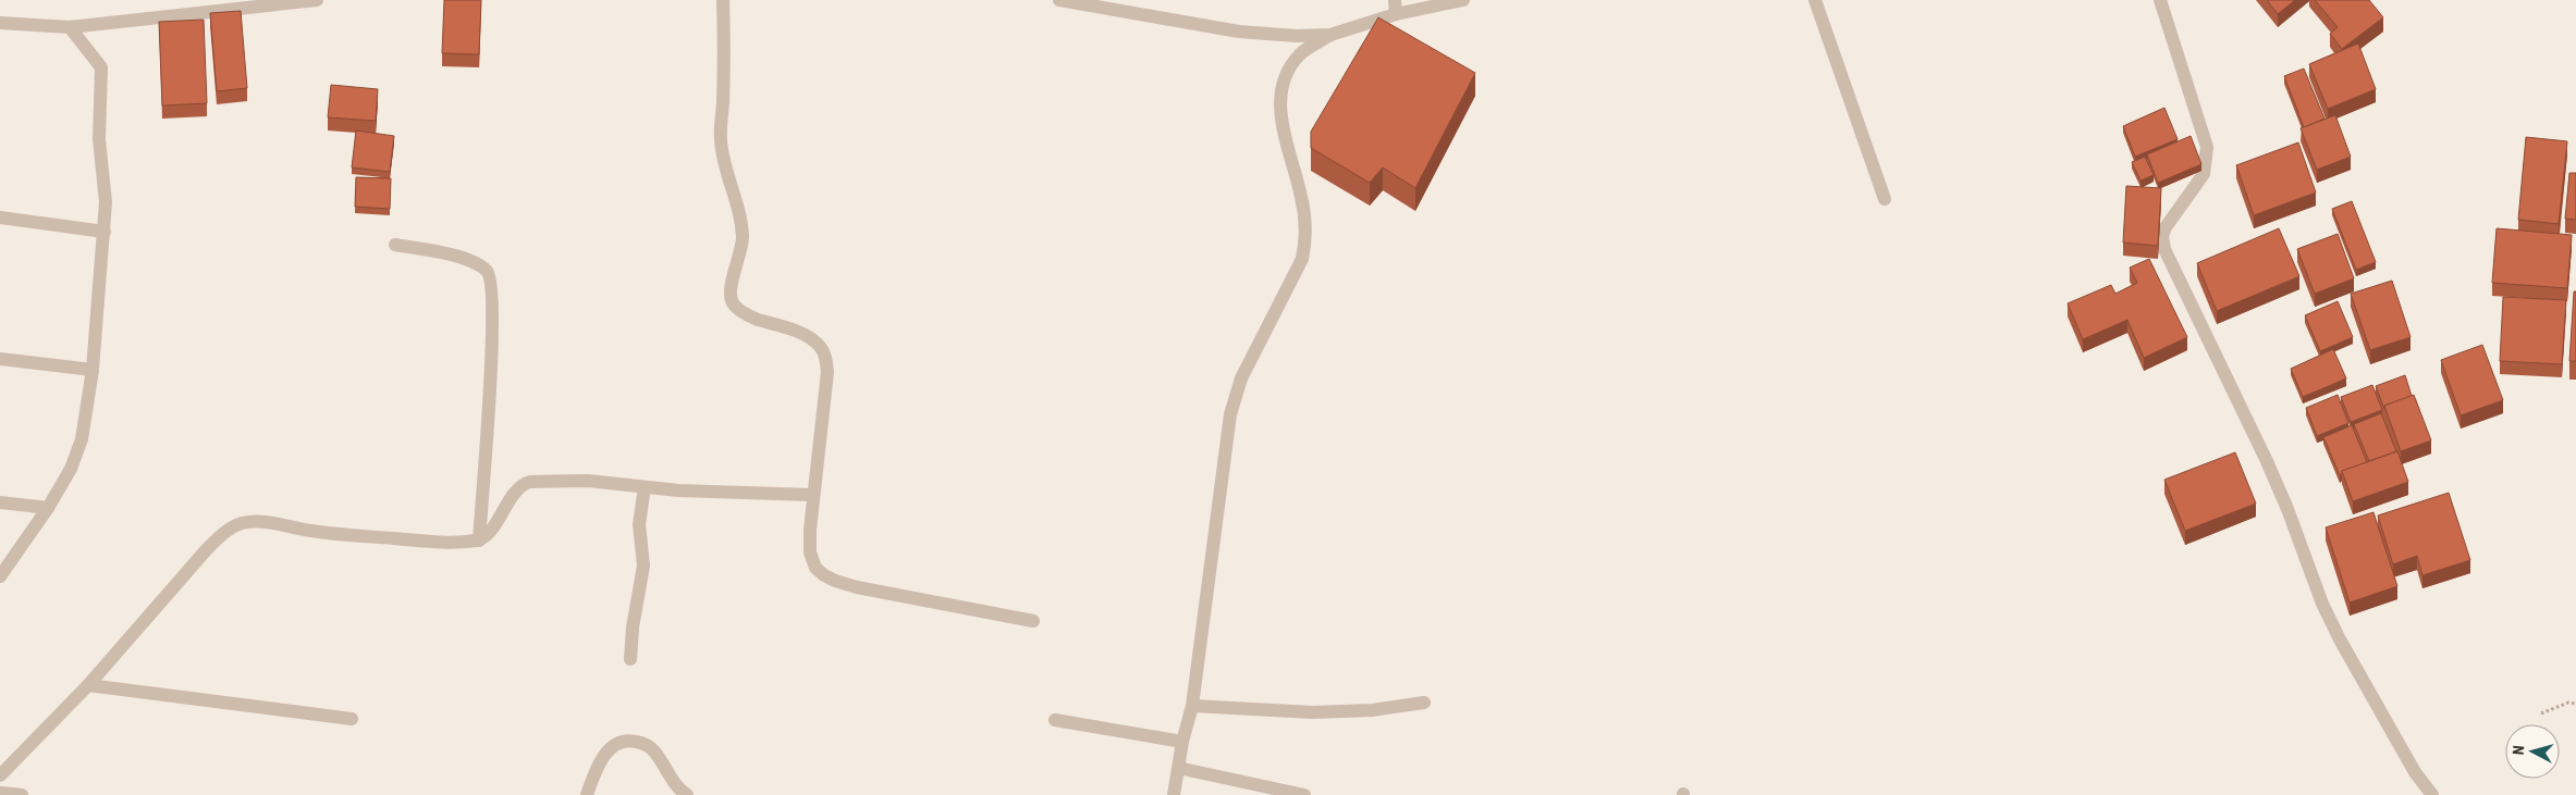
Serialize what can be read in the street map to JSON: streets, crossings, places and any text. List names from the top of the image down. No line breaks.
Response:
{"north":"left"}
